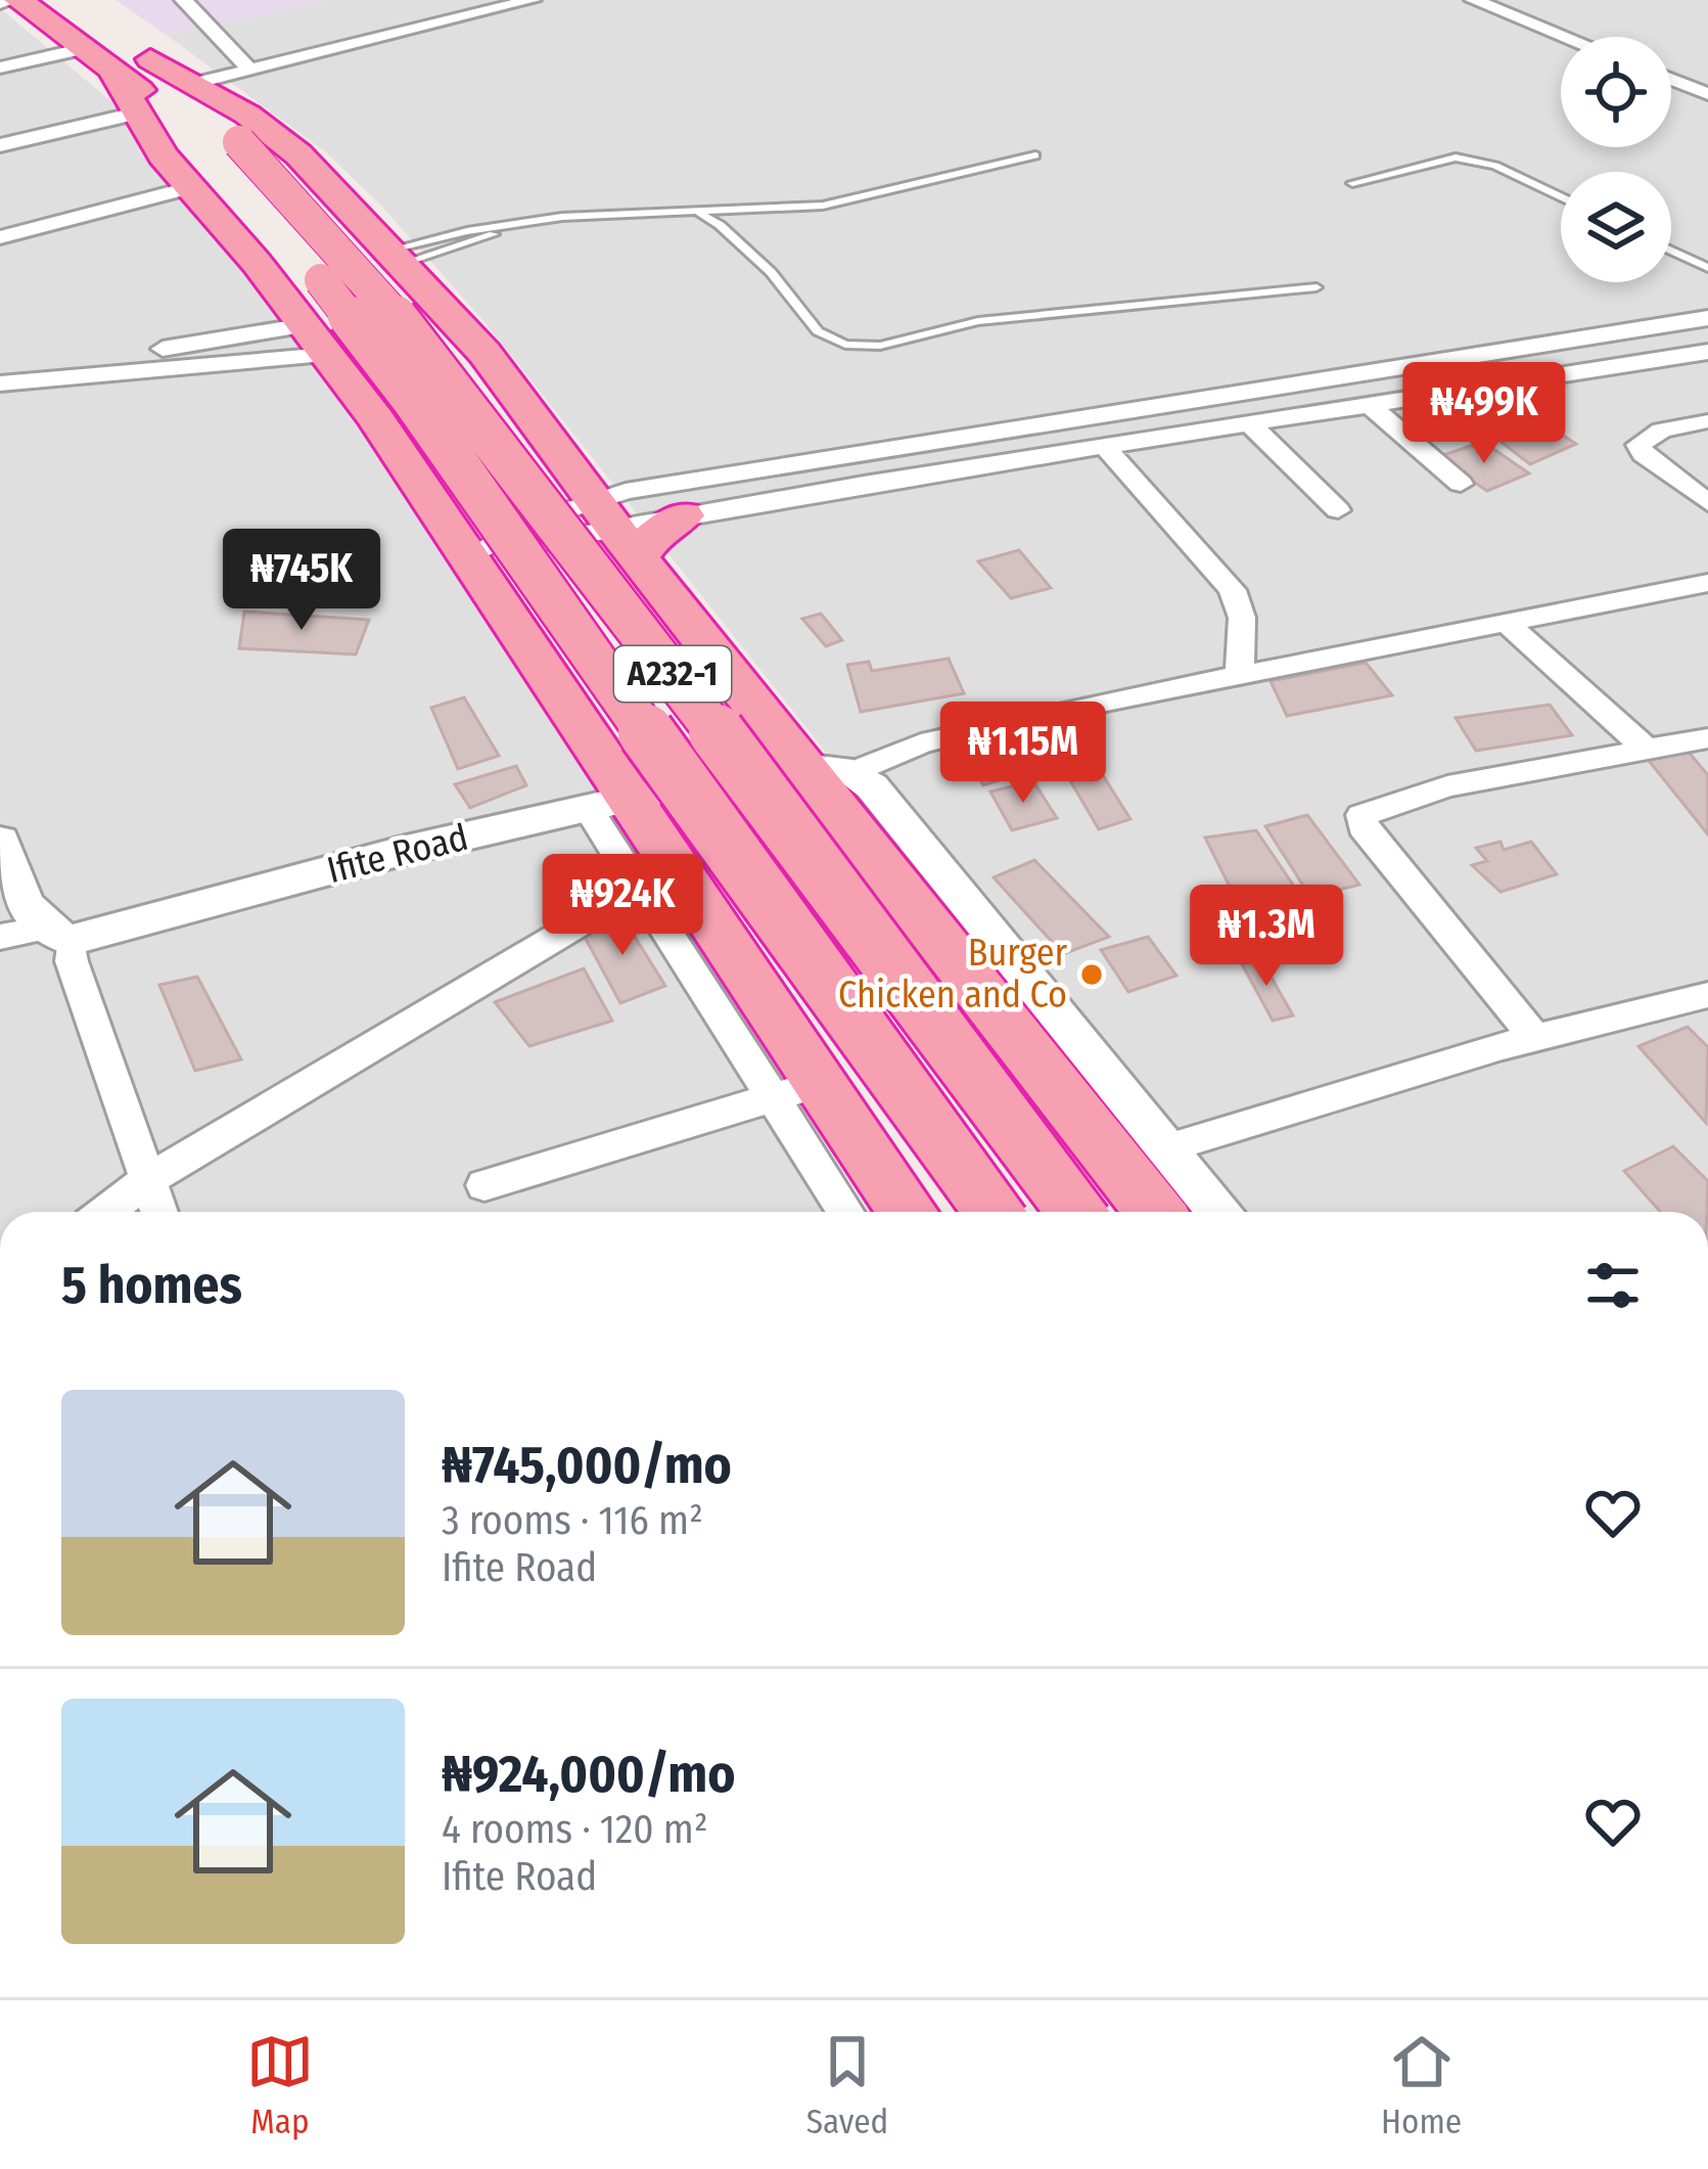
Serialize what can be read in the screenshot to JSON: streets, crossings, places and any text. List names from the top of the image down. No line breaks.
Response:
{"streets":{"highway":["A232-1"],"street":["Ifite Road"]},"places":["Burger Chicken and Co"],"page":{"price":["₦499K","₦745K","₦1.15M","₦924K","₦1.3M"],"heading":"5 homes","list":[{"name":"₦745,000/mo","note":"3 rooms · 116 m² · Ifite Road"},{"name":"₦924,000/mo","note":"4 rooms · 120 m² · Ifite Road"}],"tabs":["Map","Saved","Home"]}}
